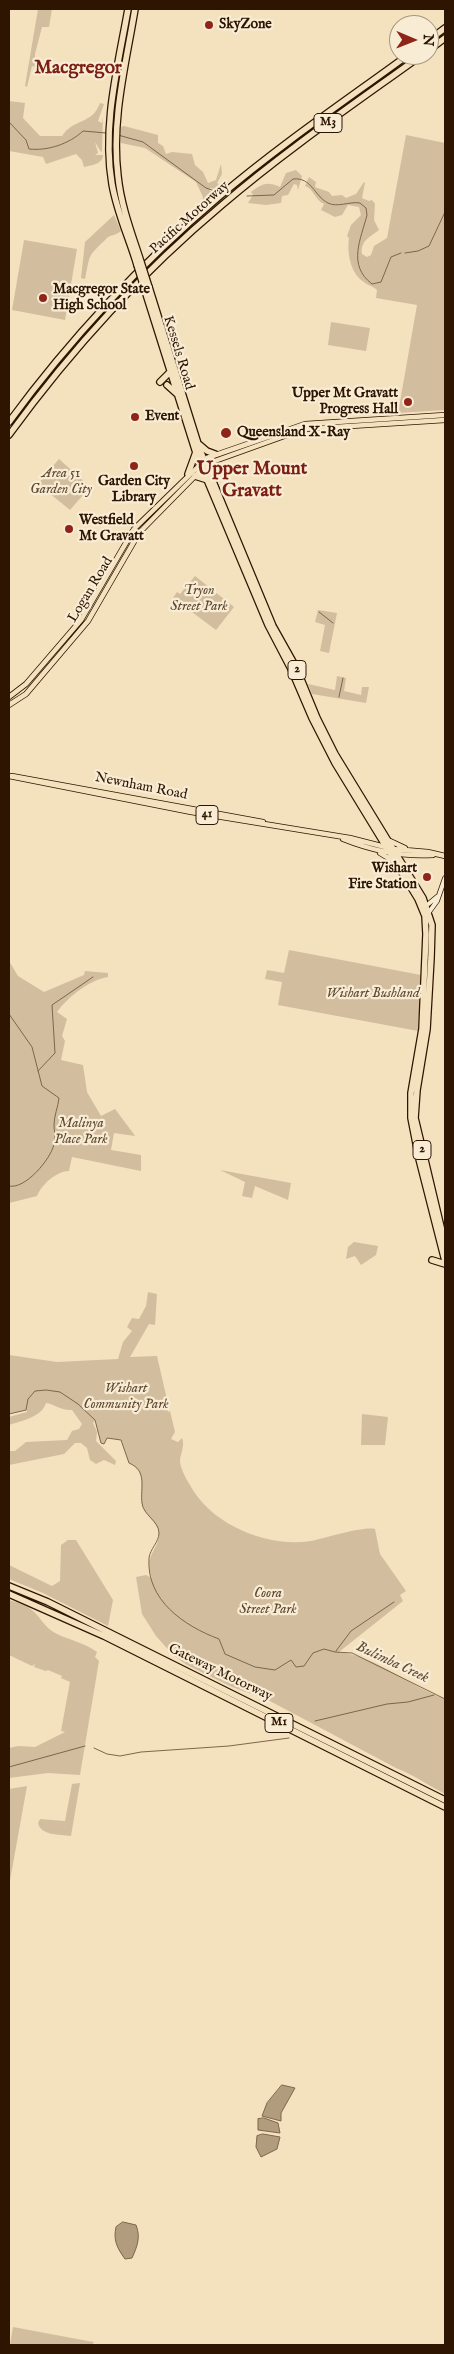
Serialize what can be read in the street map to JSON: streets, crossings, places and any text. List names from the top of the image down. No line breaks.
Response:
{"streets":{"highway":["M3","Pacific Motorway","Kessels Road","2","Gateway Motorway","M1"],"main road":["Logan Road","Newnham Road","41"]},"crossings":[["Kessels Road","Logan Road"],["Kessels Road","2"],["Logan Road","2"],["2","Newnham Road"]],"districts":["Macgregor","Upper Mount Gravatt"],"water":["Bulimba Creek"],"parks":["Area 51 Garden City","Tryon Street Park","Wishart Bushland","Malinya Place Park","Wishart Community Park","Coora Street Park"],"places":["SkyZone","Macgregor State High School","Upper Mt Gravatt Progress Hall","Event","Queensland X-Ray","Garden City Library","Westfield Mt Gravatt","Wishart Fire Station"],"north":"right"}
